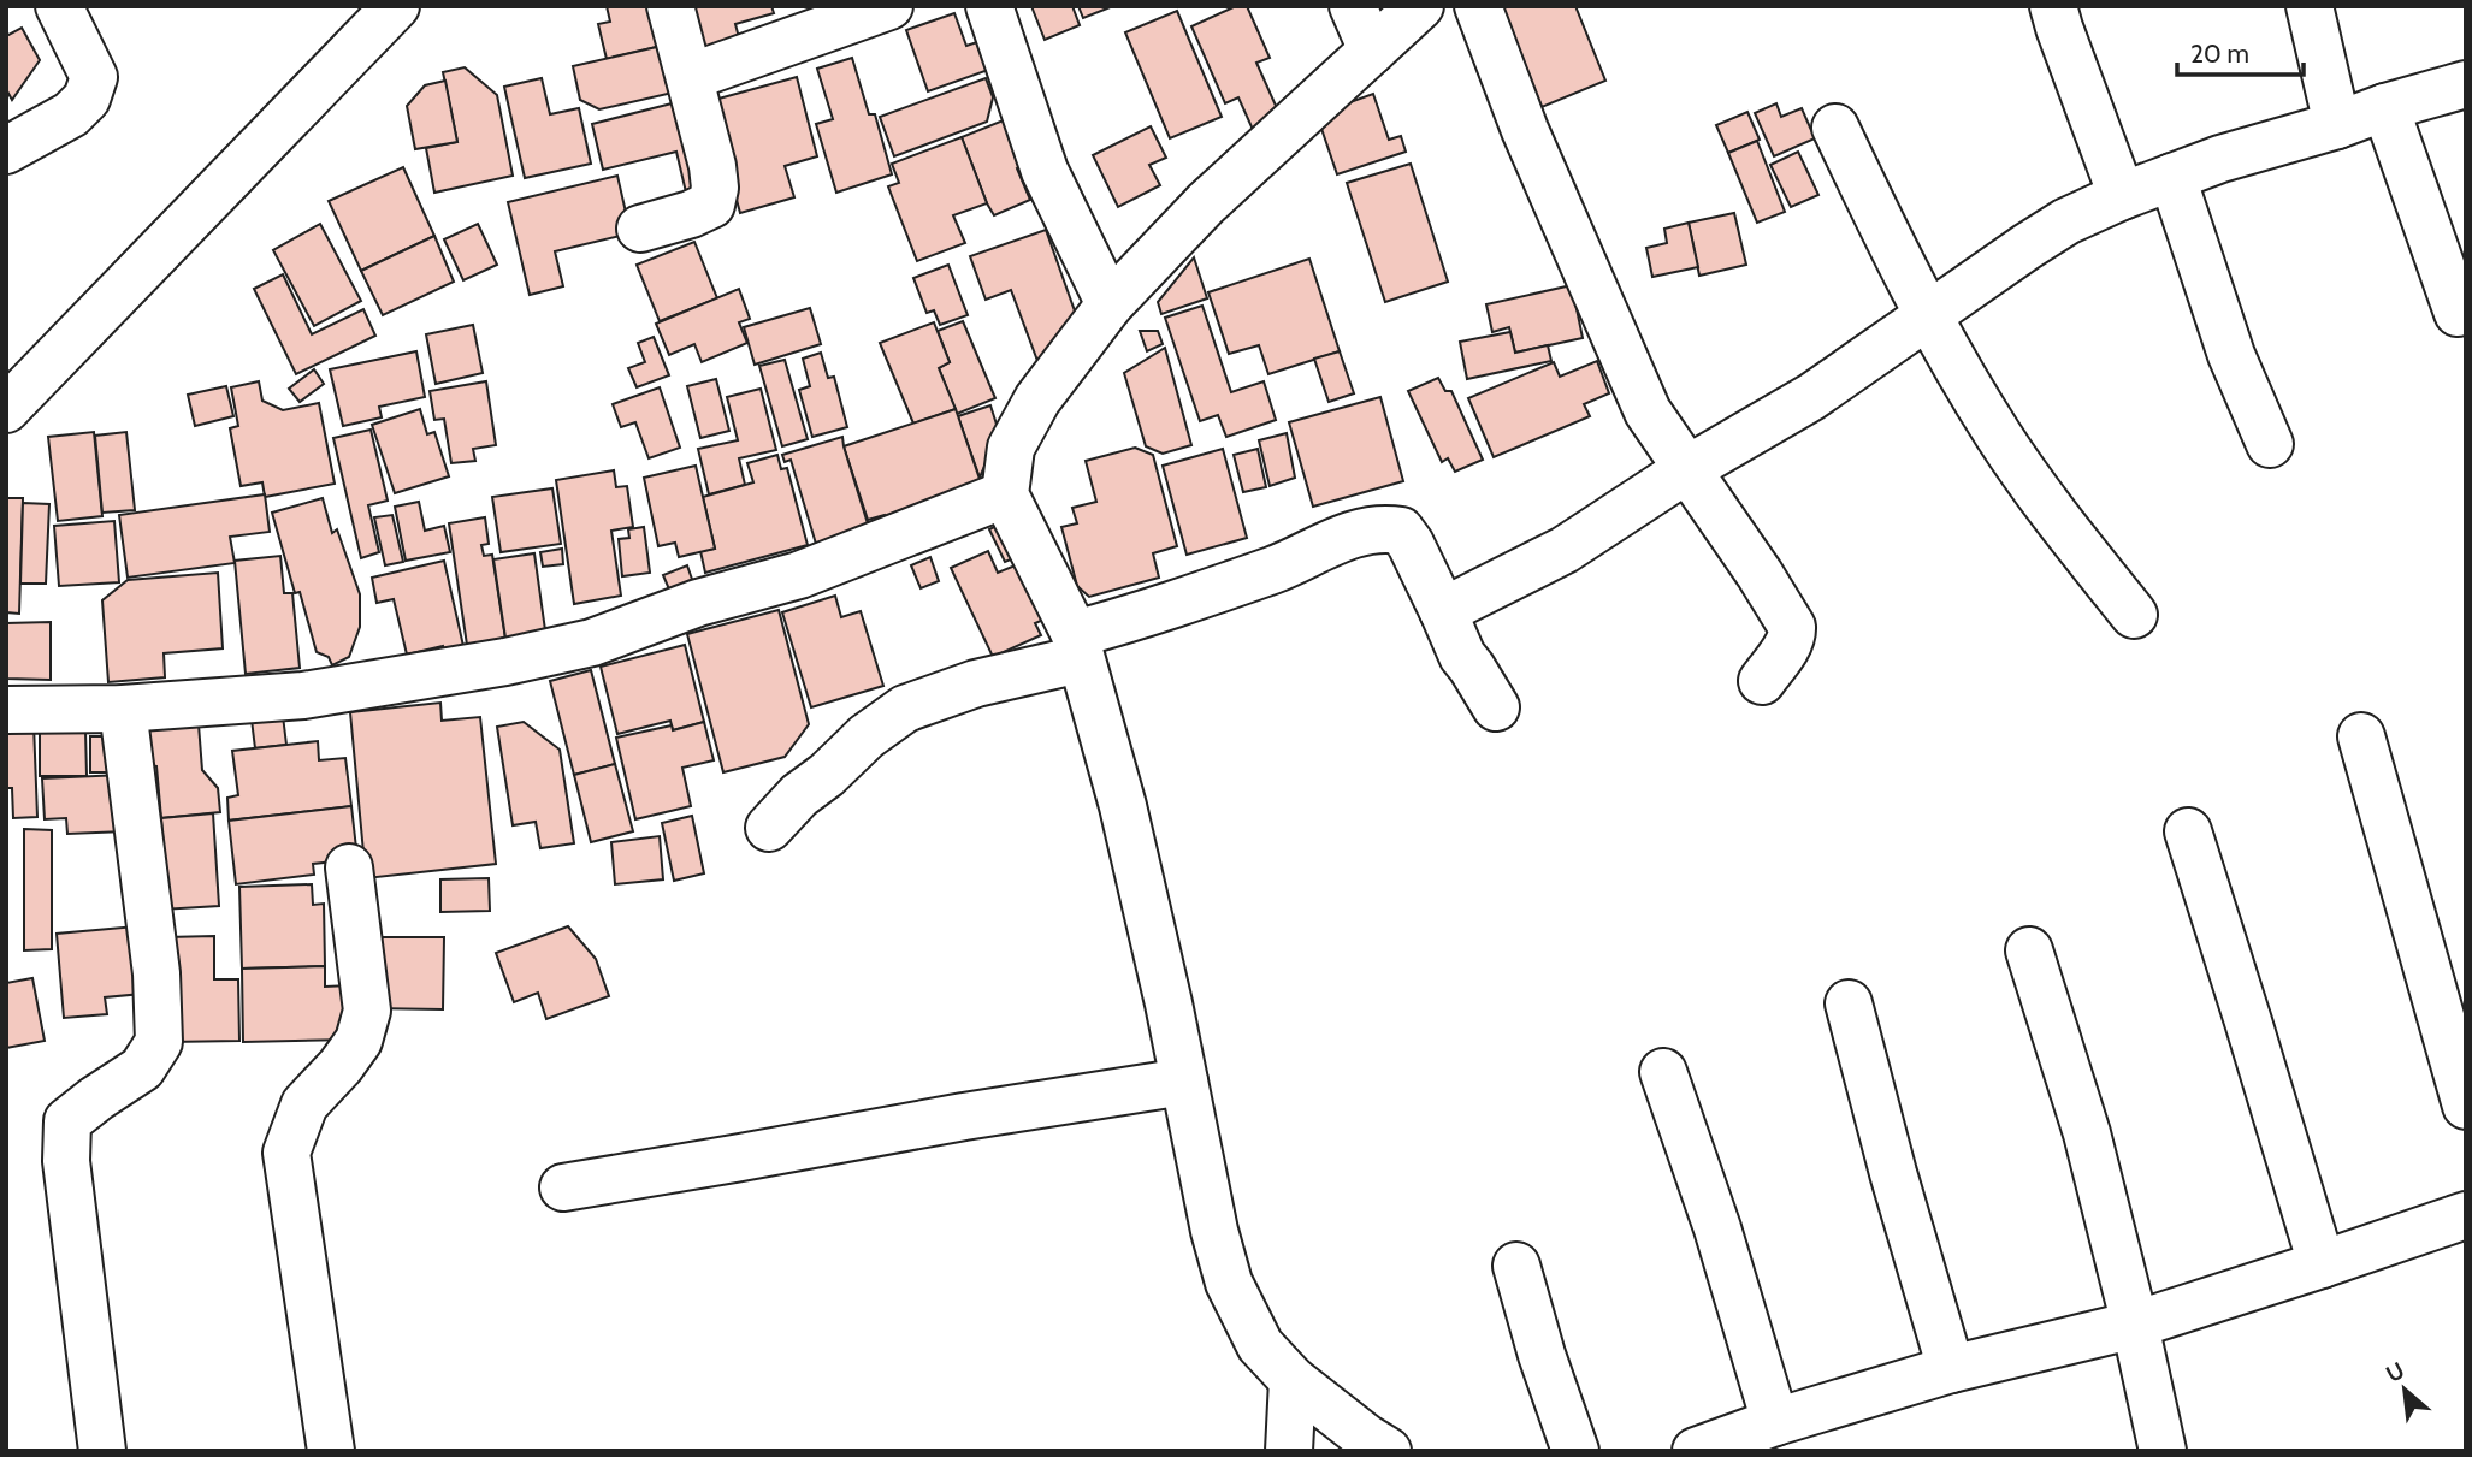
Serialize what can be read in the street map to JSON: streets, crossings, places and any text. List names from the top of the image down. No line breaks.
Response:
{"scale_bar":"20 m","north":"top left"}
